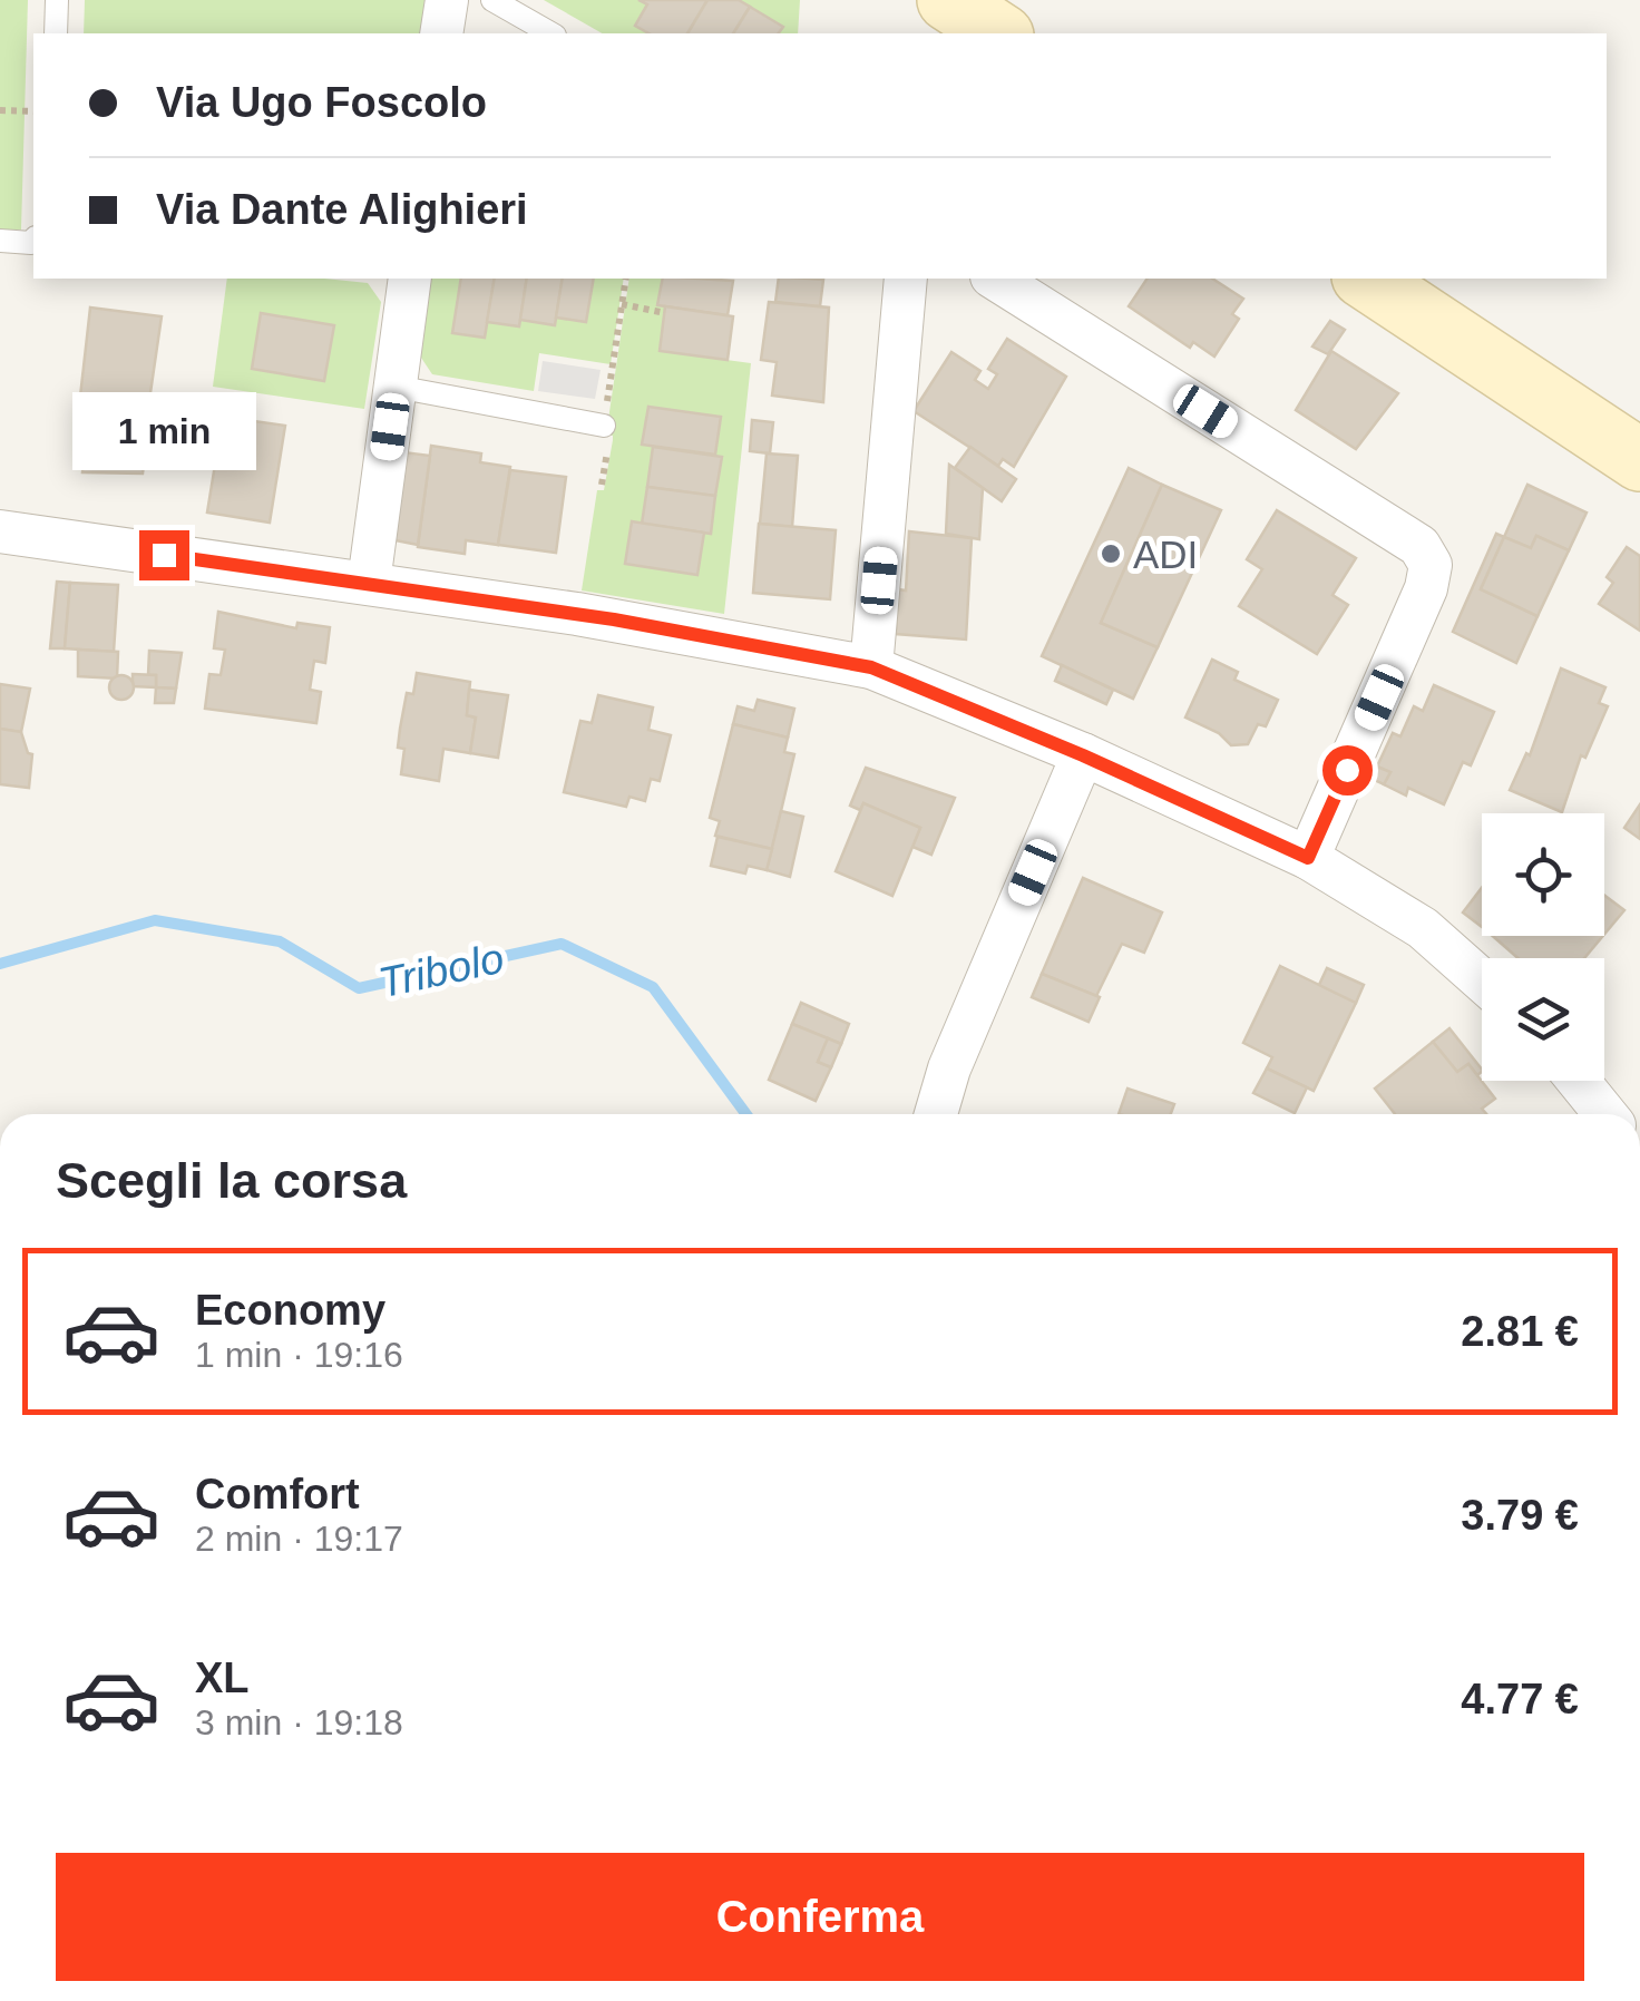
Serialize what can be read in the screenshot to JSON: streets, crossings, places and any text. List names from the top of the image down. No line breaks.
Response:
{"water":["Tribolo"],"places":["ADI"],"page":{"banner":["Via Ugo Foscolo","Via Dante Alighieri"],"bubble":"1 min","heading":"Scegli la corsa","list":[{"name":"Economy","note":"1 min · 19:16","value":"2.81 €"},{"name":"Comfort","note":"2 min · 19:17","value":"3.79 €"},{"name":"XL","note":"3 min · 19:18","value":"4.77 €"}],"buttons":"Conferma"}}
